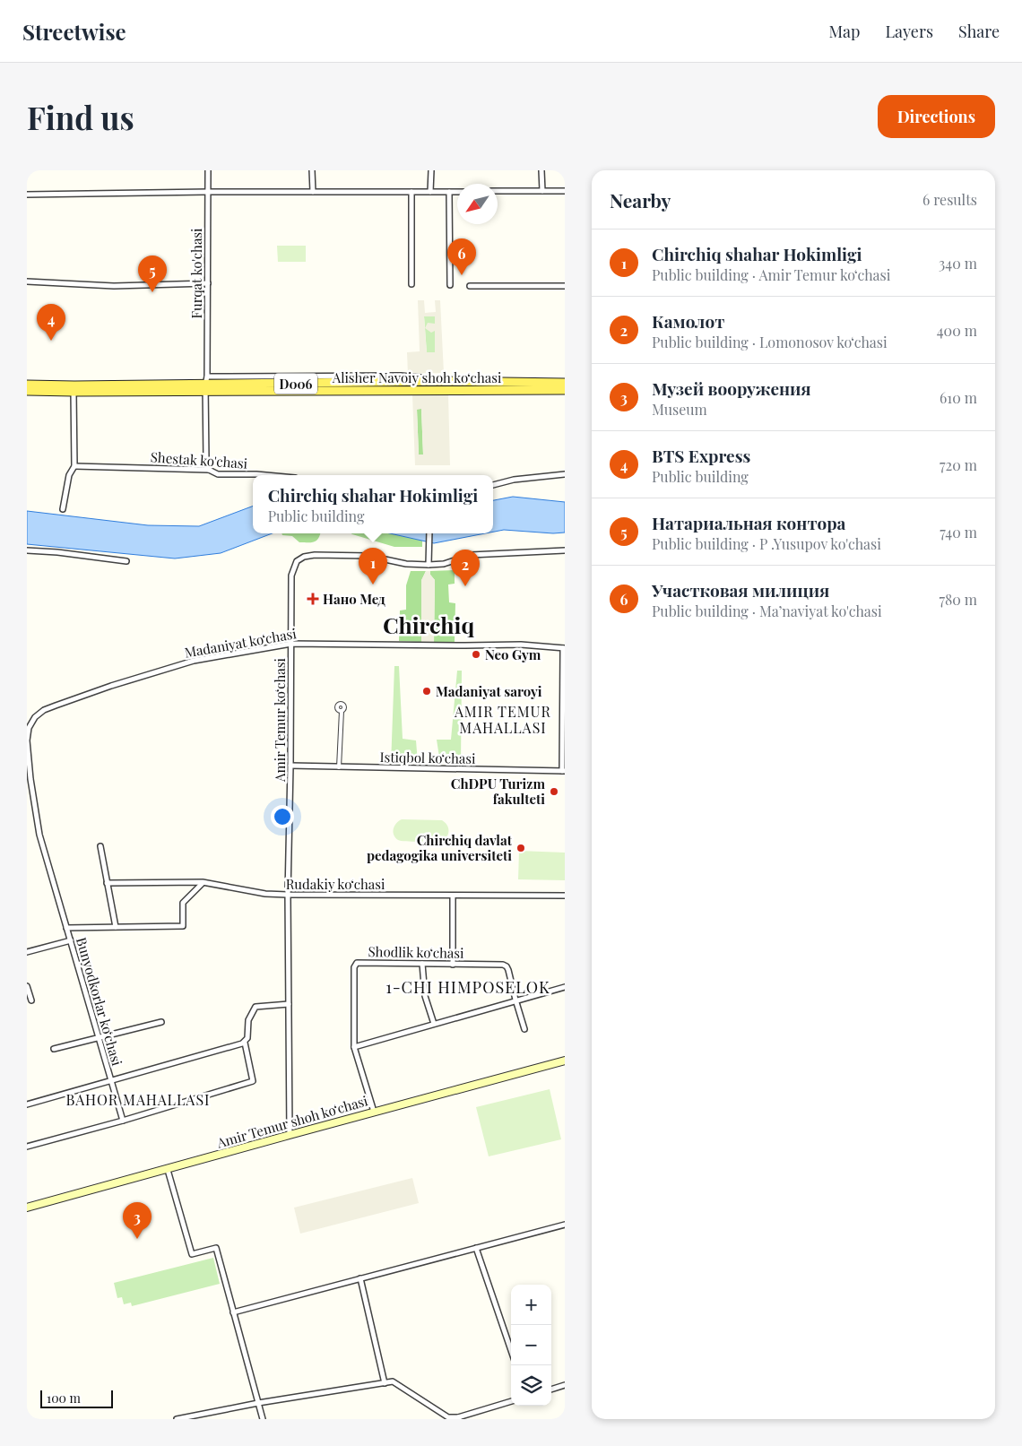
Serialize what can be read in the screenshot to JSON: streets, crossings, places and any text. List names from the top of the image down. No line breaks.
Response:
{"streets":{"main road":["Alisher Navoiy shoh koʻchasi","D006","Amir Temur shoh ko‘chasi"],"street":["Furqat ko'chasi","Shestak ko'chasi","Madaniyat ko‘chasi","Amir Temur ko‘chasi","Istiqbol ko‘chasi","Rudakiy ko‘chasi","Shodlik ko‘chasi","Bunyodkorlar ko‘chasi"]},"crossings":[["Furqat ko'chasi","Alisher Navoiy shoh koʻchasi"],["Furqat ko'chasi","Shestak ko'chasi"],["Madaniyat ko‘chasi","Amir Temur ko‘chasi"],["Amir Temur ko‘chasi","Istiqbol ko‘chasi"],["Amir Temur ko‘chasi","Rudakiy ko‘chasi"],["Amir Temur ko‘chasi","Amir Temur shoh ko‘chasi"],["Shodlik ko‘chasi","Amir Temur shoh ko‘chasi"]],"districts":["Chirchiq","AMIR TEMUR MAHALLASI","1-CHI HIMPOSELOK","BAHOR MAHALLASI"],"places":{"health":["Нано Мед"],"other":["Neo Gym","Madaniyat saroyi","ChDPU Turizm fakulteti","Chirchiq davlat pedagogika universiteti"]},"scale_bar":"100 m","north":"bottom left","page":{"header":"Streetwise","nav":["Map","Layers","Share"],"buttons":"Directions","title":"Find us","heading":["Nearby","6 results"],"list":[{"mark":"1","name":"Chirchiq shahar Hokimligi","note":"Public building · Amir Temur ko‘chasi","value":"340 m"},{"mark":"2","name":"Камолот","note":"Public building · Lomonosov ko‘chasi","value":"400 m"},{"mark":"3","name":"Музей вооружения","note":"Museum","value":"610 m"},{"mark":"4","name":"BTS Express","note":"Public building","value":"720 m"},{"mark":"5","name":"Натариальная контора","note":"Public building · P .Yusupov ko'chasi","value":"740 m"},{"mark":"6","name":"Участковая милиция","note":"Public building · Ma’naviyat ko'chasi","value":"780 m"}],"pins":["6","5","4","1","2","3"],"popup":["Chirchiq shahar Hokimligi","Public building"],"map_buttons":["+","−"],"scale":"100 m"}}
